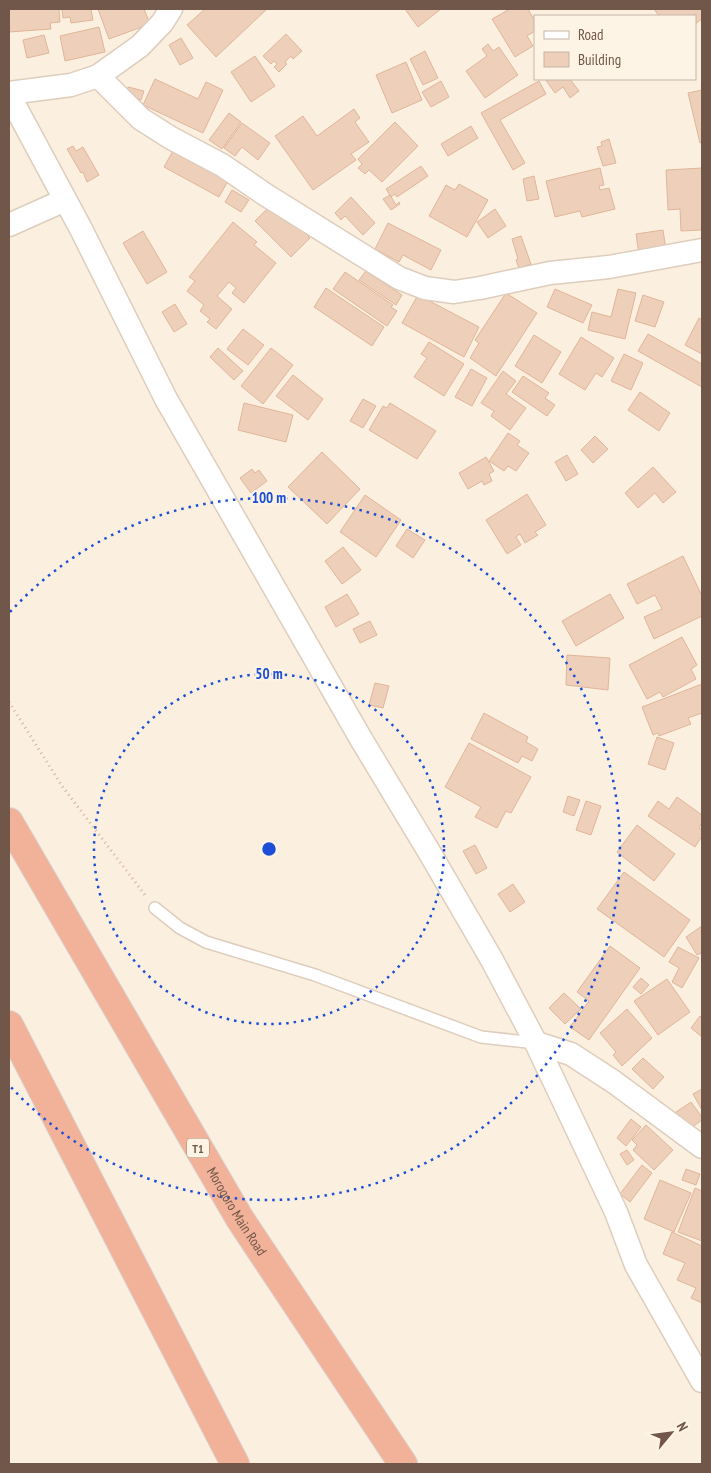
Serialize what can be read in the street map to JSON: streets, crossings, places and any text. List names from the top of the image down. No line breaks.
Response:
{"streets":{"highway":["T1","Morogoro Main Road"]},"legend":["Road","Building"],"north":"top right","rings":["100 m","50 m"]}
